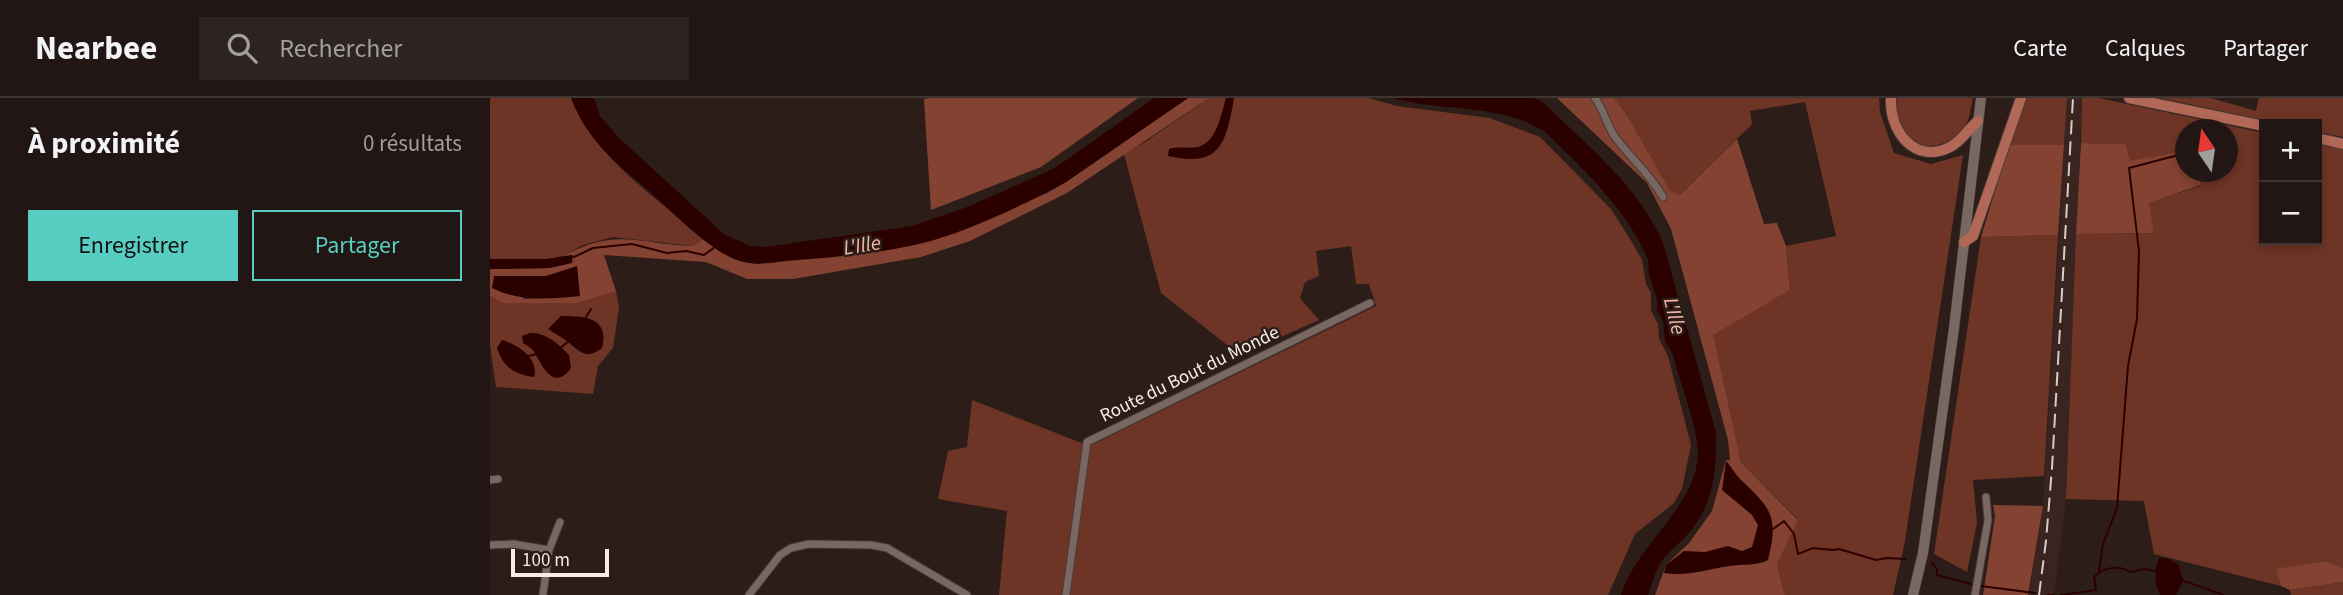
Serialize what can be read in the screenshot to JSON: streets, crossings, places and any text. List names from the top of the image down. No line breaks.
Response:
{"streets":{"street":["Route du Bout du Monde"]},"water":["L'Ille"],"scale_bar":"100 m","north":"top","page":{"header":"Nearbee","search":"Rechercher","nav":["Carte","Calques","Partager"],"heading":["À proximité","0 résultats"],"map_buttons":["+","−"],"buttons":["Enregistrer","Partager"],"scale":"100 m"}}
